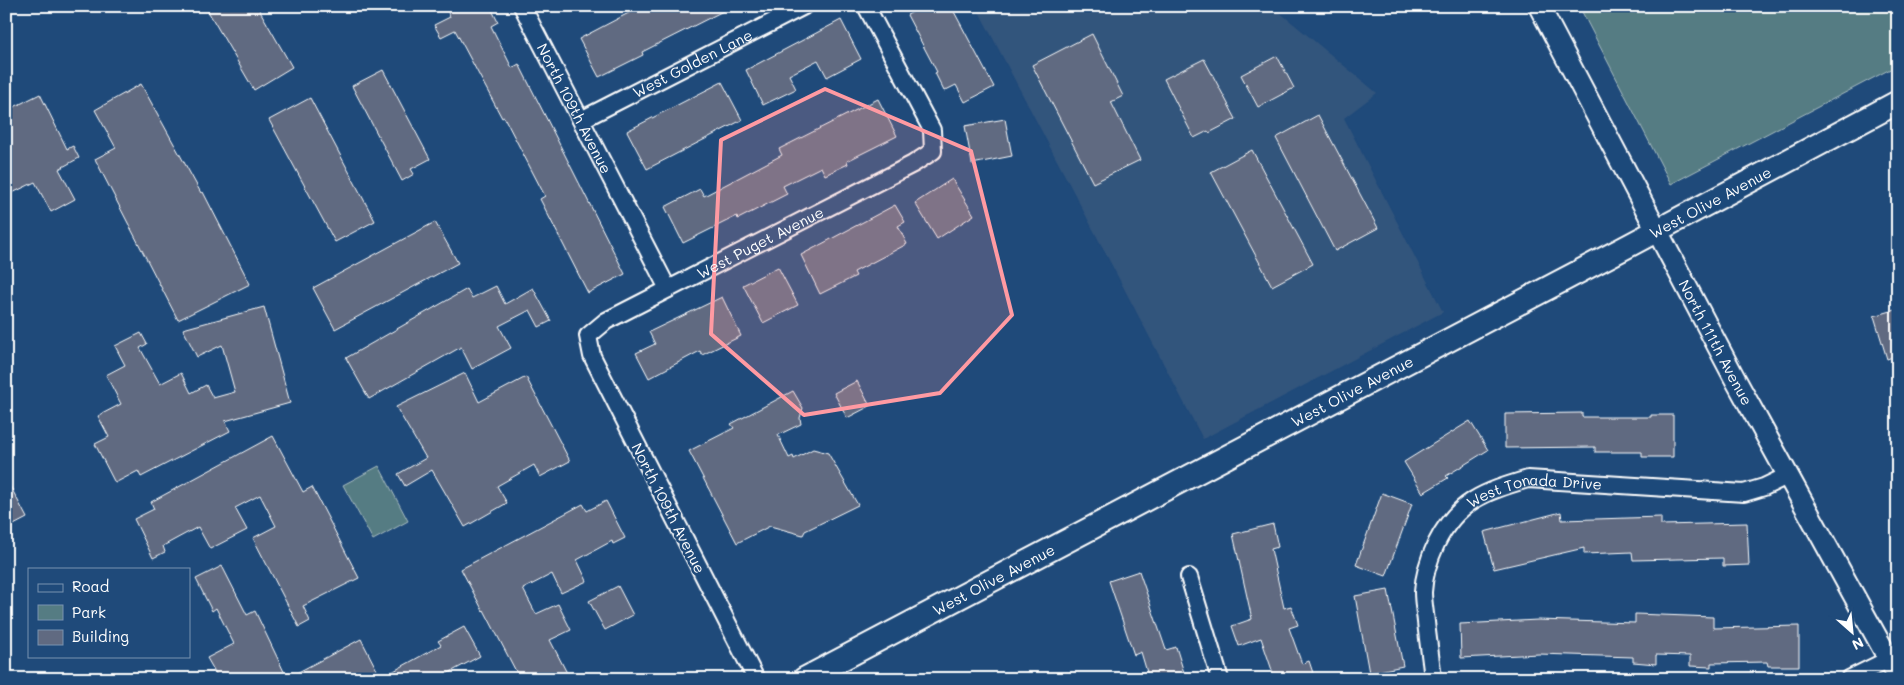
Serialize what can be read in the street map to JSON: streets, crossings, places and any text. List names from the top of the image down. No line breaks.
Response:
{"streets":{"main road":["West Olive Avenue"],"street":["West Golden Lane","North 109th Avenue","West Puget Avenue","North 111th Avenue","West Tonada Drive"]},"crossings":[["West Golden Lane","North 109th Avenue"],["North 109th Avenue","West Puget Avenue"],["West Olive Avenue","North 111th Avenue"],["North 111th Avenue","West Tonada Drive"]],"legend":["Road","Park","Building"],"north":"bottom right"}
